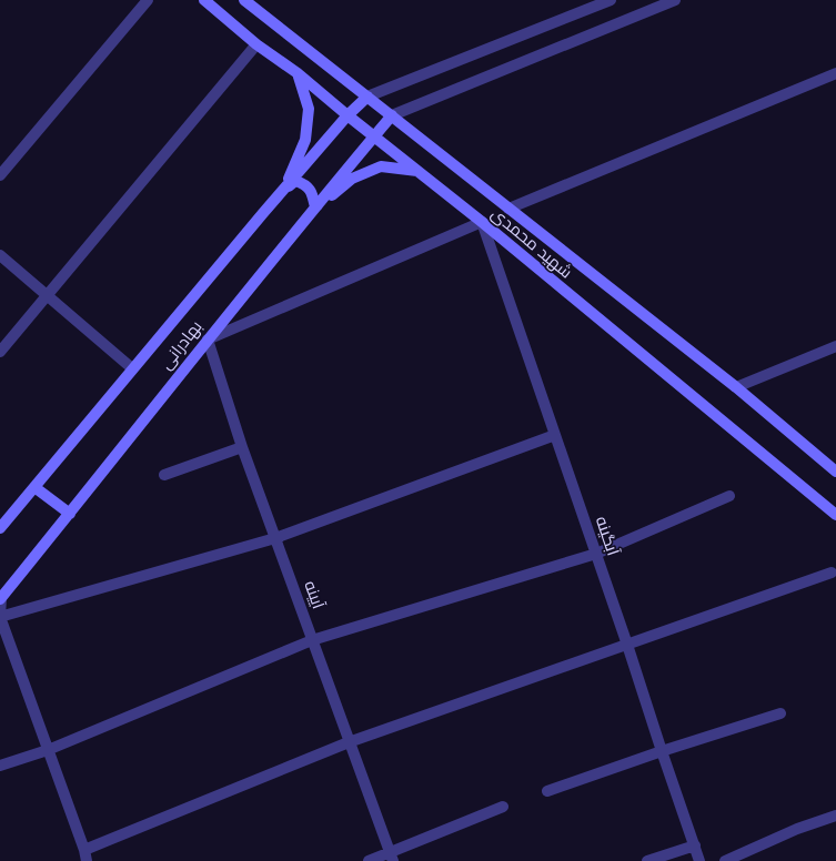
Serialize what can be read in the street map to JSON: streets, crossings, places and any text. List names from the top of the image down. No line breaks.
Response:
{"streets":{"street":["شهید محمدی","بهادرانی","آبگینه","آیینه"]},"crossings":[["شهید محمدی","بهادرانی"],["شهید محمدی","آبگینه"],["بهادرانی","آیینه"]]}
